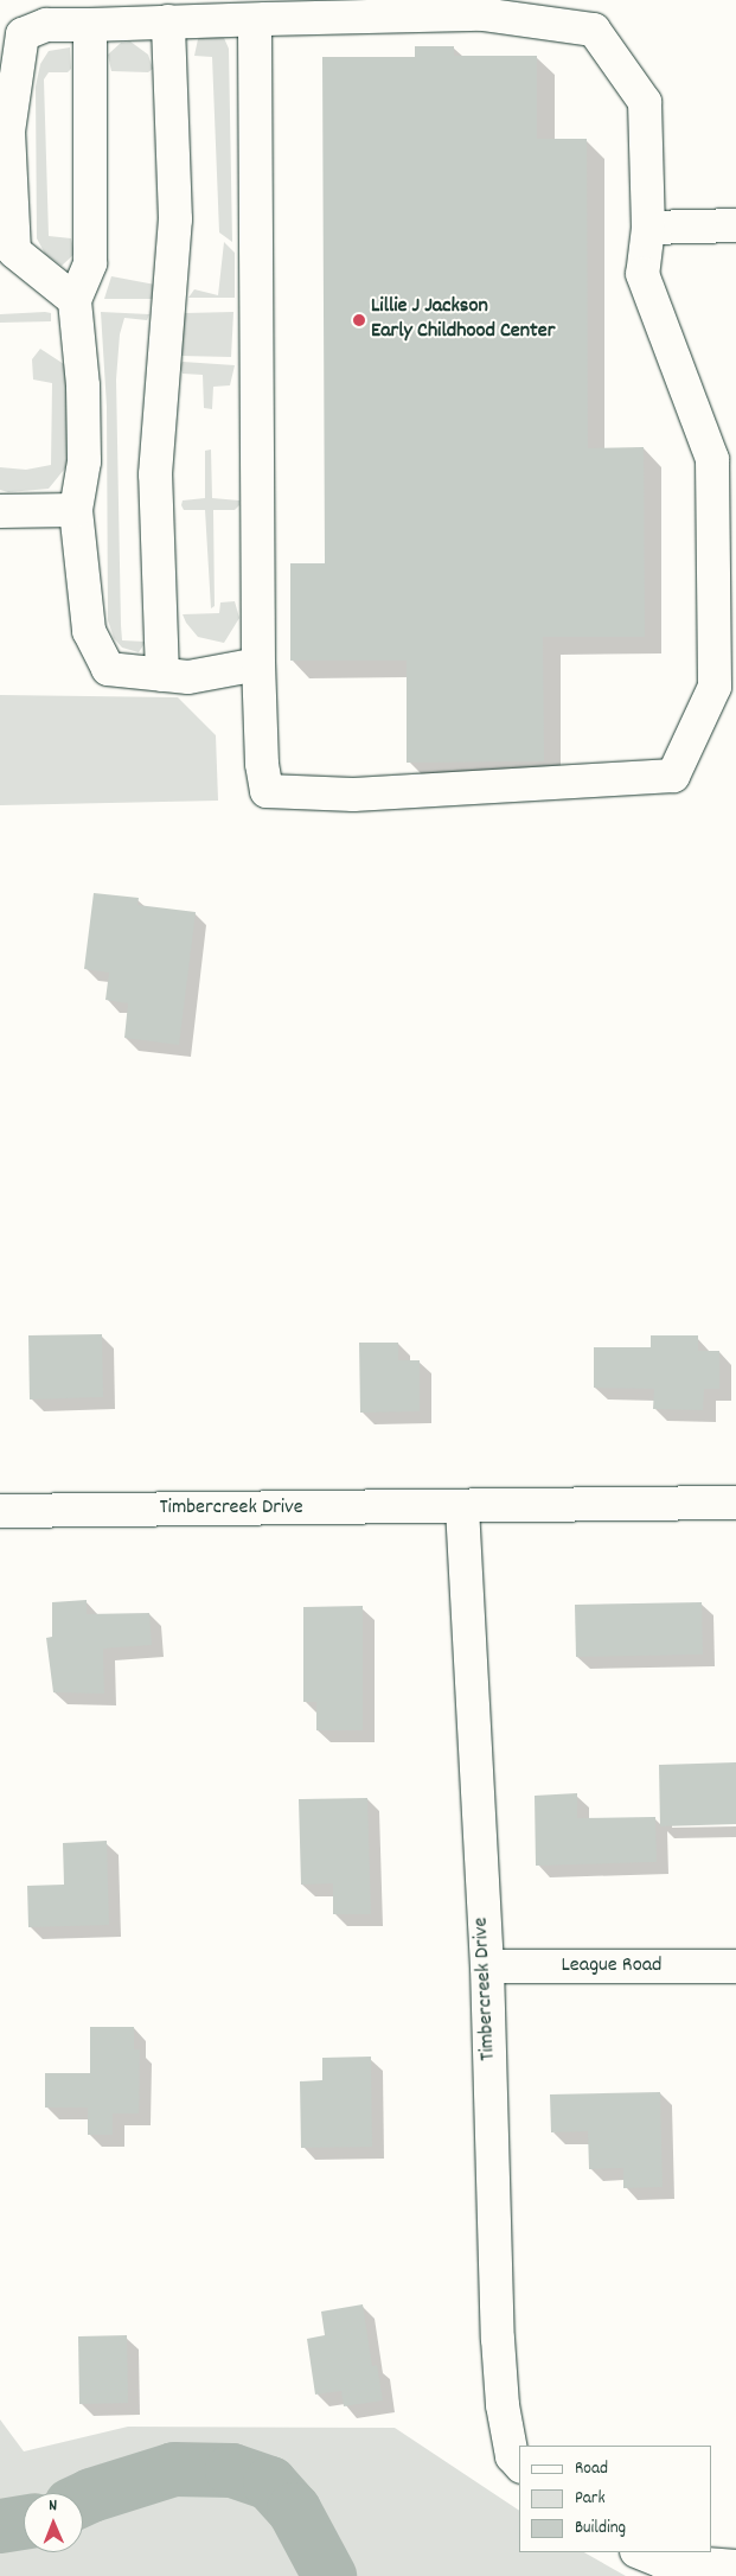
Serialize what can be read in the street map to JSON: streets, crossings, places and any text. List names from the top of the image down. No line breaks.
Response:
{"streets":{"street":["Timbercreek Drive","League Road"]},"crossings":[["Timbercreek Drive","League Road"]],"places":["Lillie J Jackson Early Childhood Center"],"legend":["Road","Park","Building"],"north":"top"}
